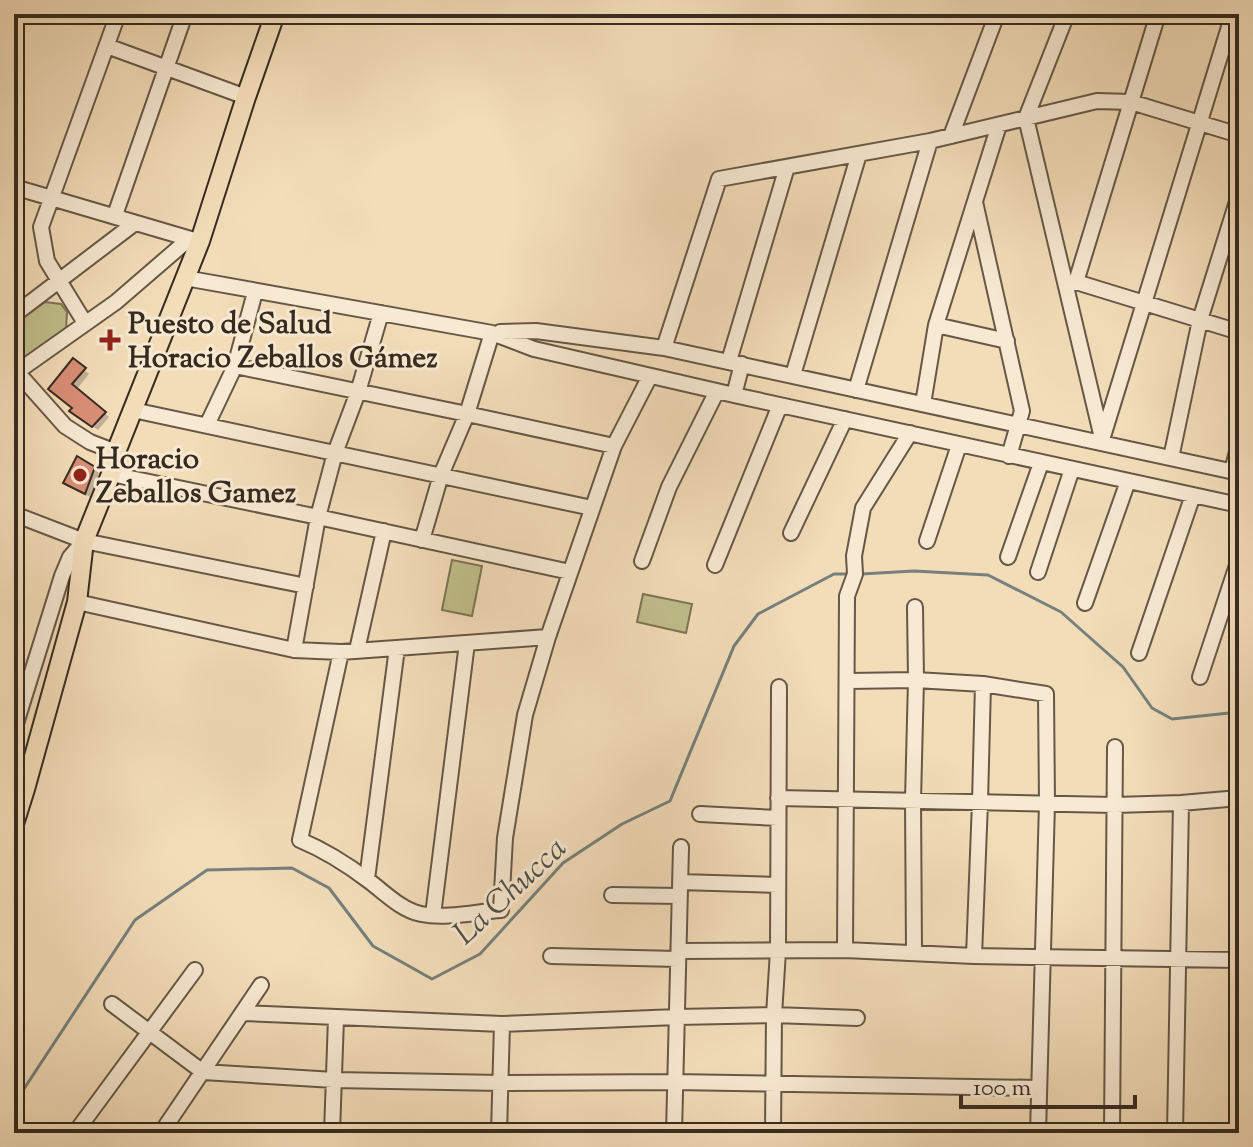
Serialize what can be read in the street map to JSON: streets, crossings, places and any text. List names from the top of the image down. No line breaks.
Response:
{"water":["La Chucca"],"places":{"health":["Puesto de Salud Horacio Zeballos Gámez"],"other":["Horacio Zeballos Gamez"]},"scale_bar":"100 m"}
